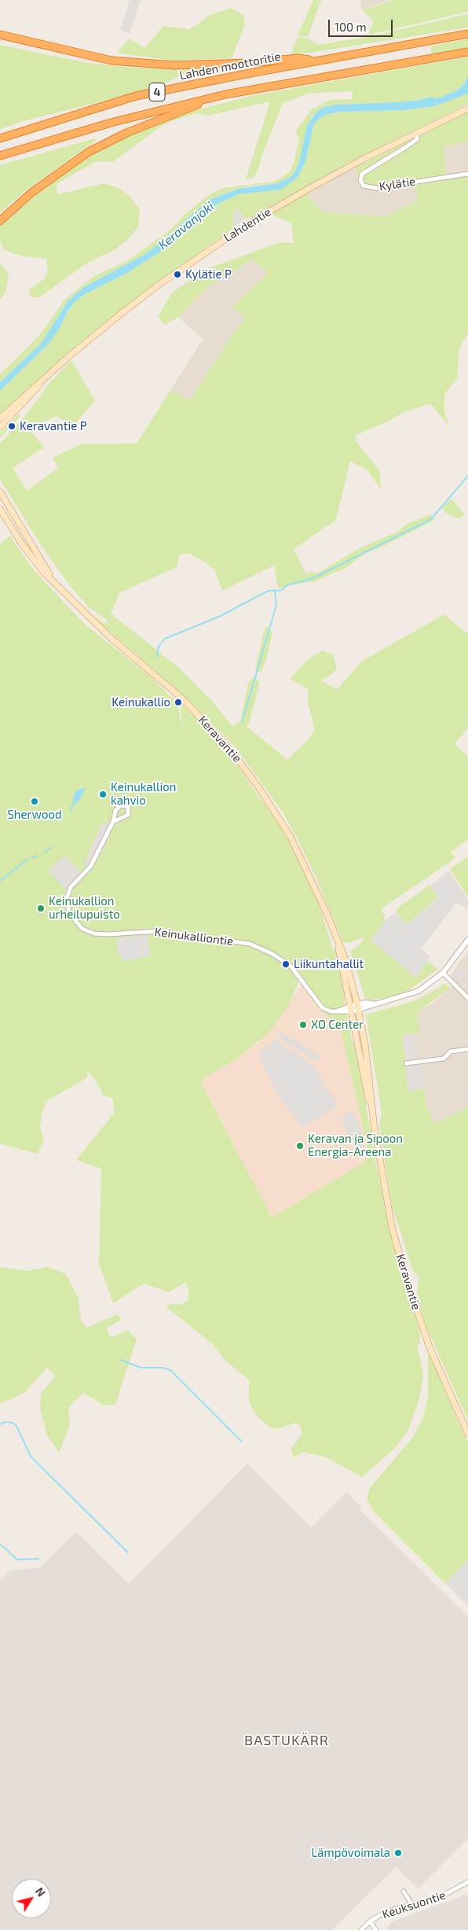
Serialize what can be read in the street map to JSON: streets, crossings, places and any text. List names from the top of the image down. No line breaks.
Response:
{"streets":{"highway":["Lahden moottoritie","4"],"main road":["Lahdentie","Keravantie"],"street":["Kylätie","Keinukalliontie","Keuksuontie"]},"crossings":[["Kylätie","Lahdentie"],["Keravantie","Keinukalliontie"]],"districts":["BASTUKÄRR"],"water":["Keravanjoki"],"places":["Kylätie P","Keravantie P","Keinukallio","Keinukallion kahvio","Sherwood","Keinukallion urheilupuisto","Liikuntahallit","XO Center","Keravan ja Sipoon Energia-Areena","Lämpövoimala"],"scale_bar":"100 m","north":"top right"}
